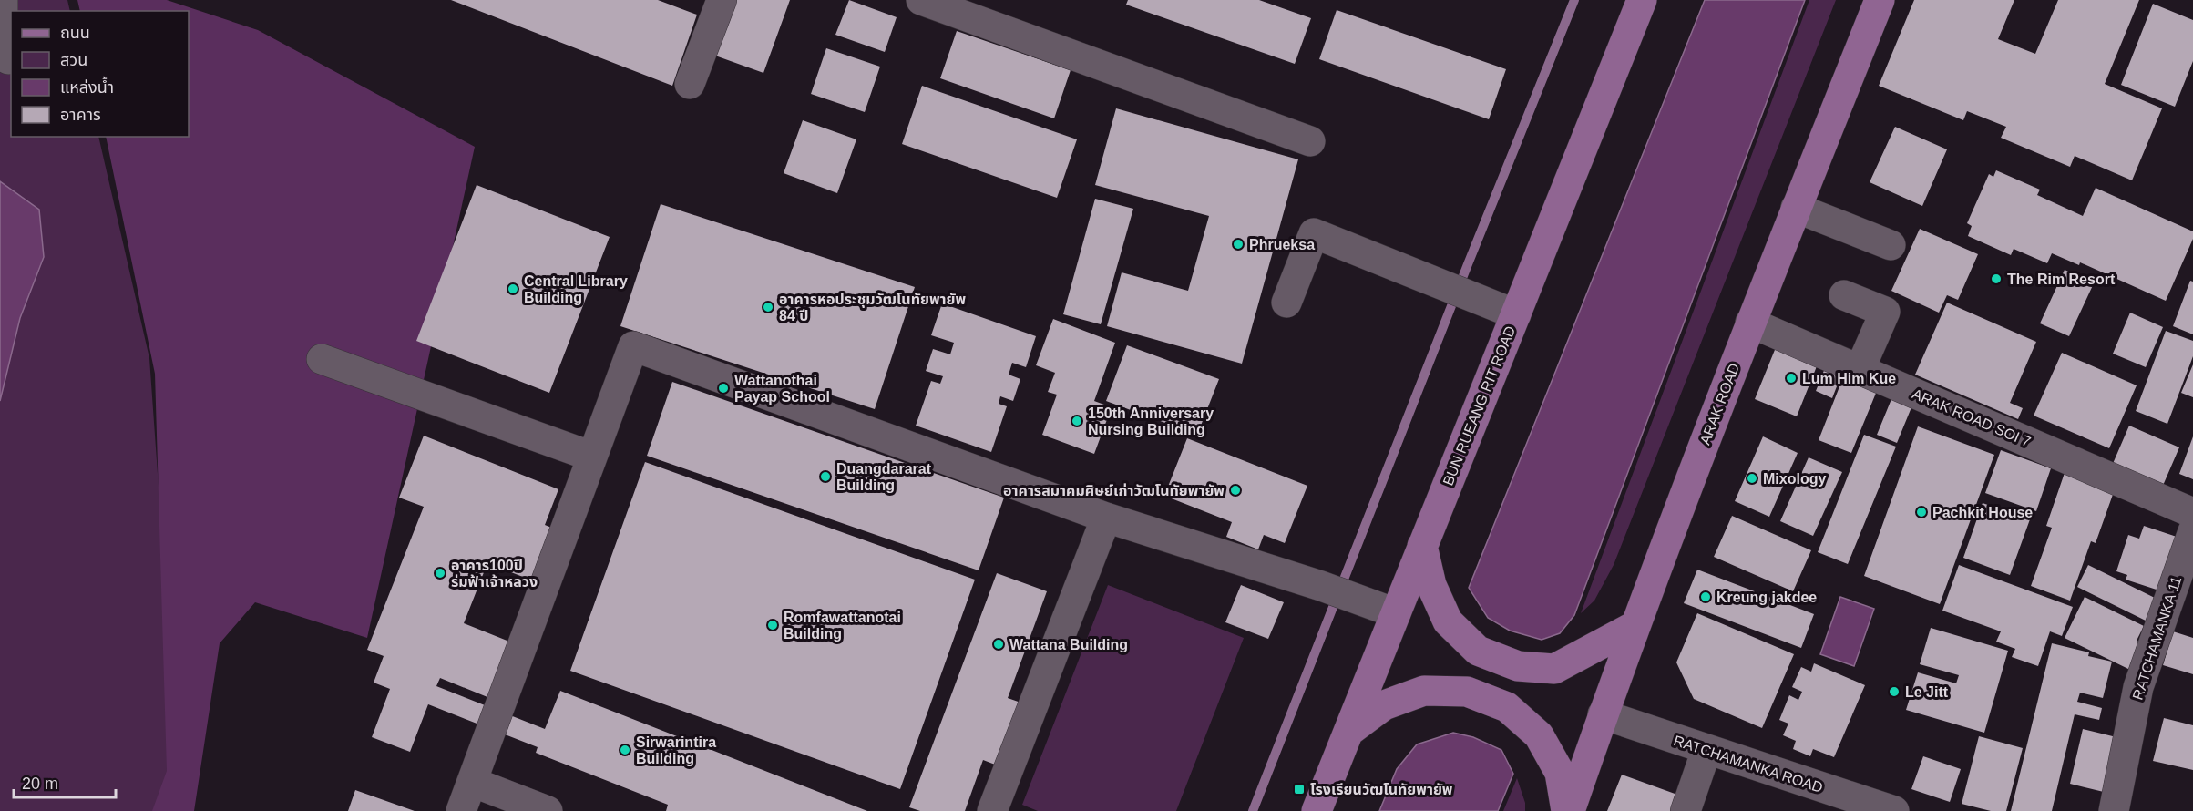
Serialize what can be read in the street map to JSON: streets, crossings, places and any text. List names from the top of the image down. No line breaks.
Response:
{"streets":{"main road":["ARAK ROAD","BUN RUEANG RIT ROAD"],"street":["ARAK ROAD SOI 7","RATCHAMANKA 11","RATCHAMANKA ROAD"]},"crossings":[["ARAK ROAD","ARAK ROAD SOI 7"],["ARAK ROAD","RATCHAMANKA ROAD"]],"places":{"other":["Phrueksa","The Rim Resort","Central Library Building","อาคารหอประชุมวัฒโนทัยพายัพ 84 ปี","Lum Him Kue","Wattanothai Payap School","150th Anniversary Nursing Building","Duangdararat Building","Mixology","อาคารสมาคมศิษย์เก่าวัฒโนทัยพายัพ","Pachkit House","อาคาร100ปี ร่มฟ้าเจ้าหลวง","Kreung jakdee","Romfawattanotai Building","Wattana Building","Le Jitt","Sirwarintira Building"],"transit":["โรงเรียนวัฒโนทัยพายัพ"]},"legend":["ถนน","สวน","แหล่งน้ำ","อาคาร"],"scale_bar":"20 m"}
